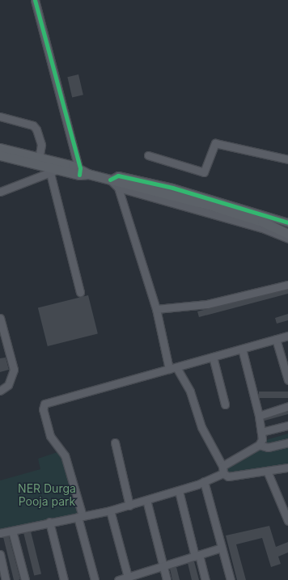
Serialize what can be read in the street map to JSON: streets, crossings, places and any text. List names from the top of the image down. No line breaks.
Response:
{"parks":["NER Durga Pooja park"]}
